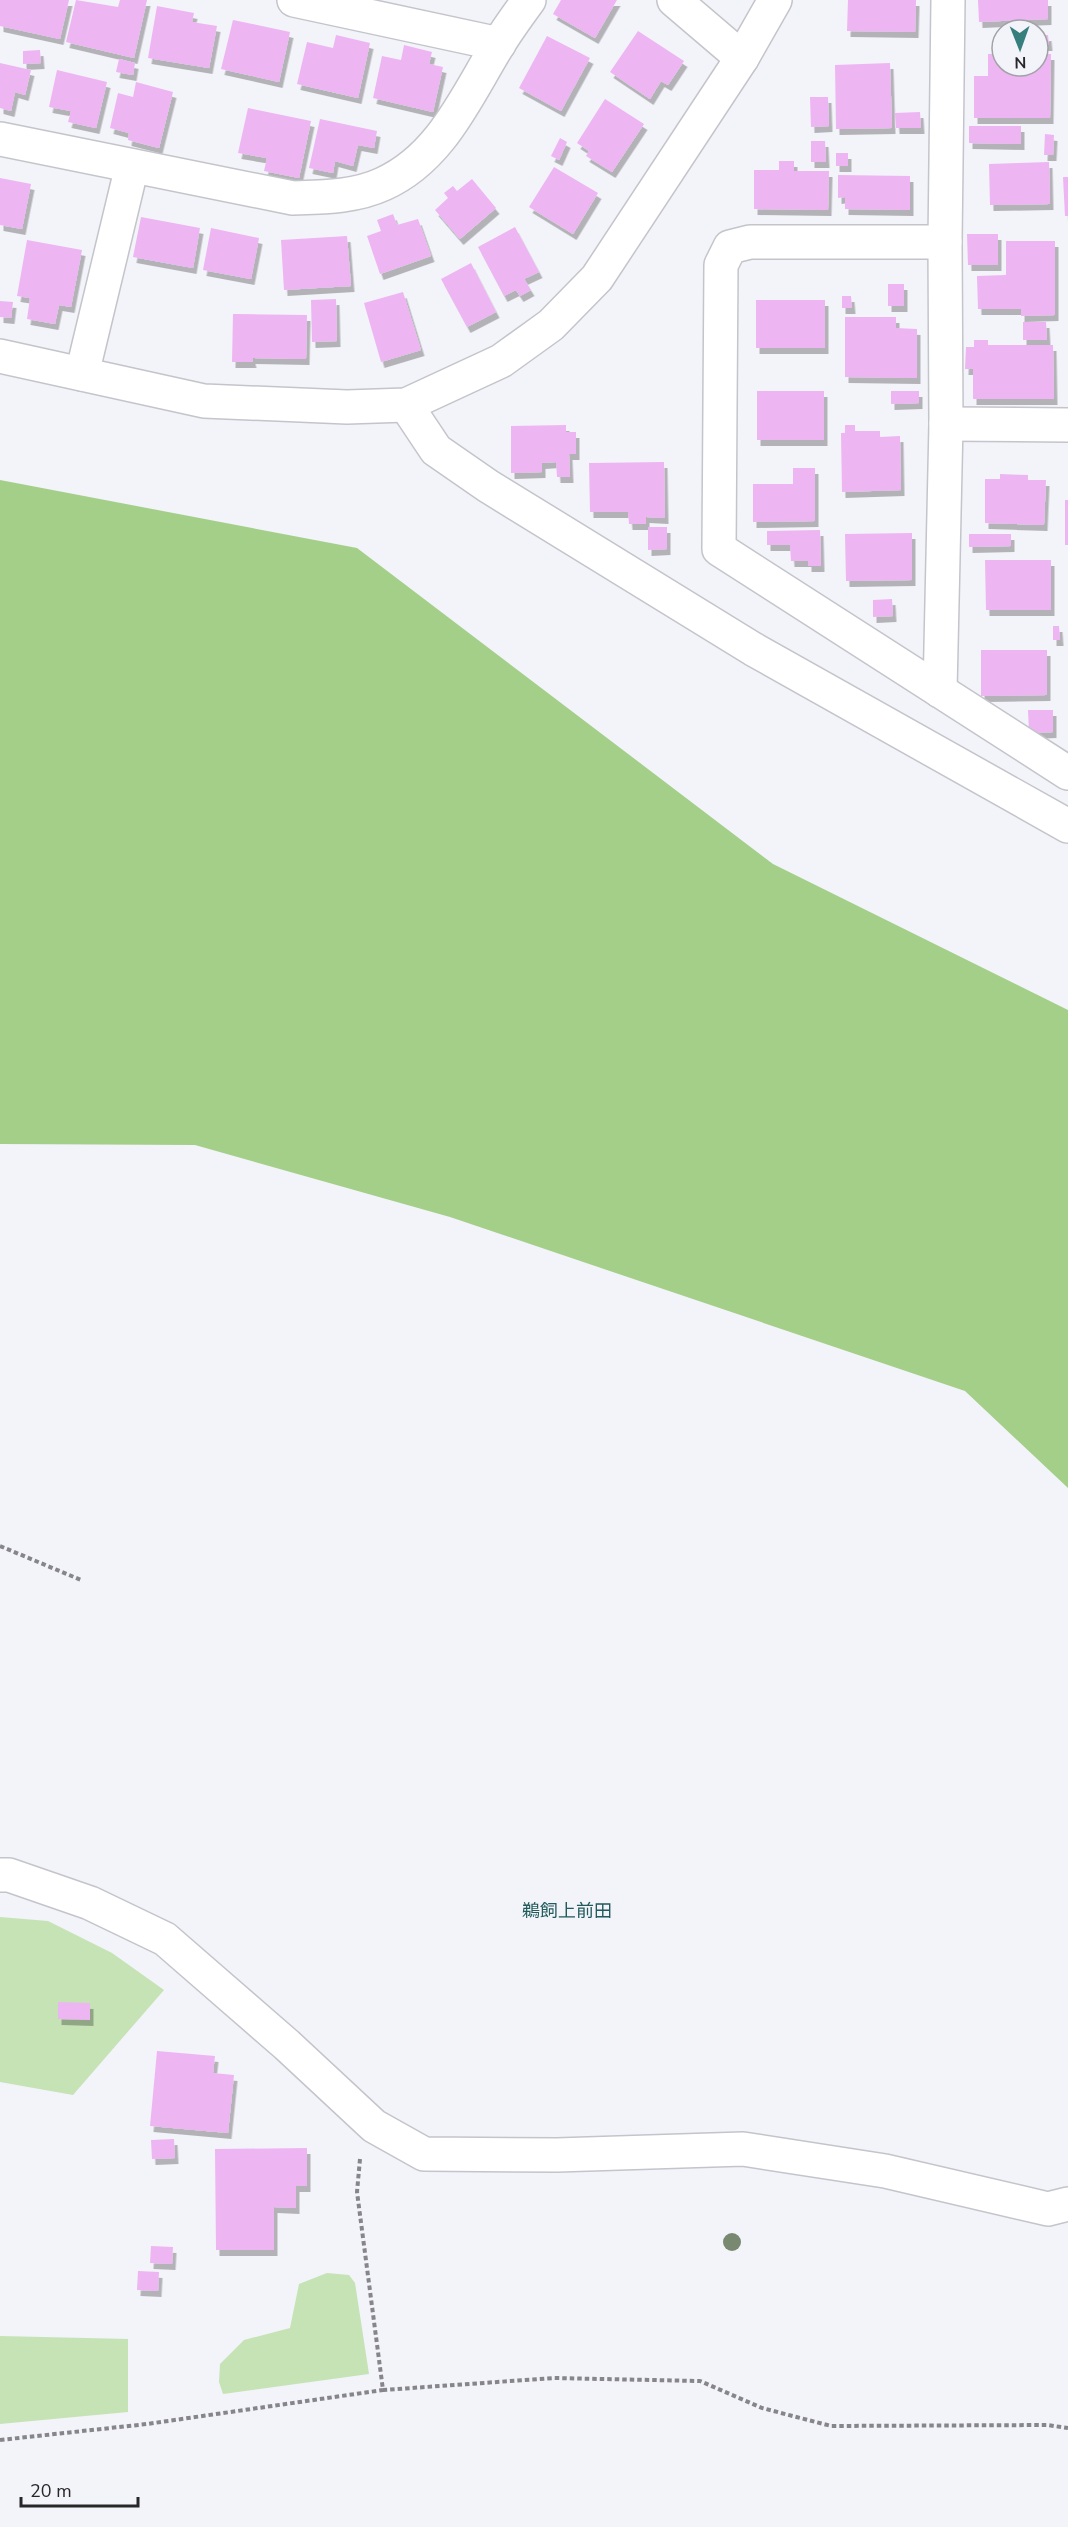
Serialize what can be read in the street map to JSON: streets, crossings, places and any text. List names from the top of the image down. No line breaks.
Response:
{"districts":["鵜飼上前田"],"scale_bar":"20 m","north":"bottom"}
